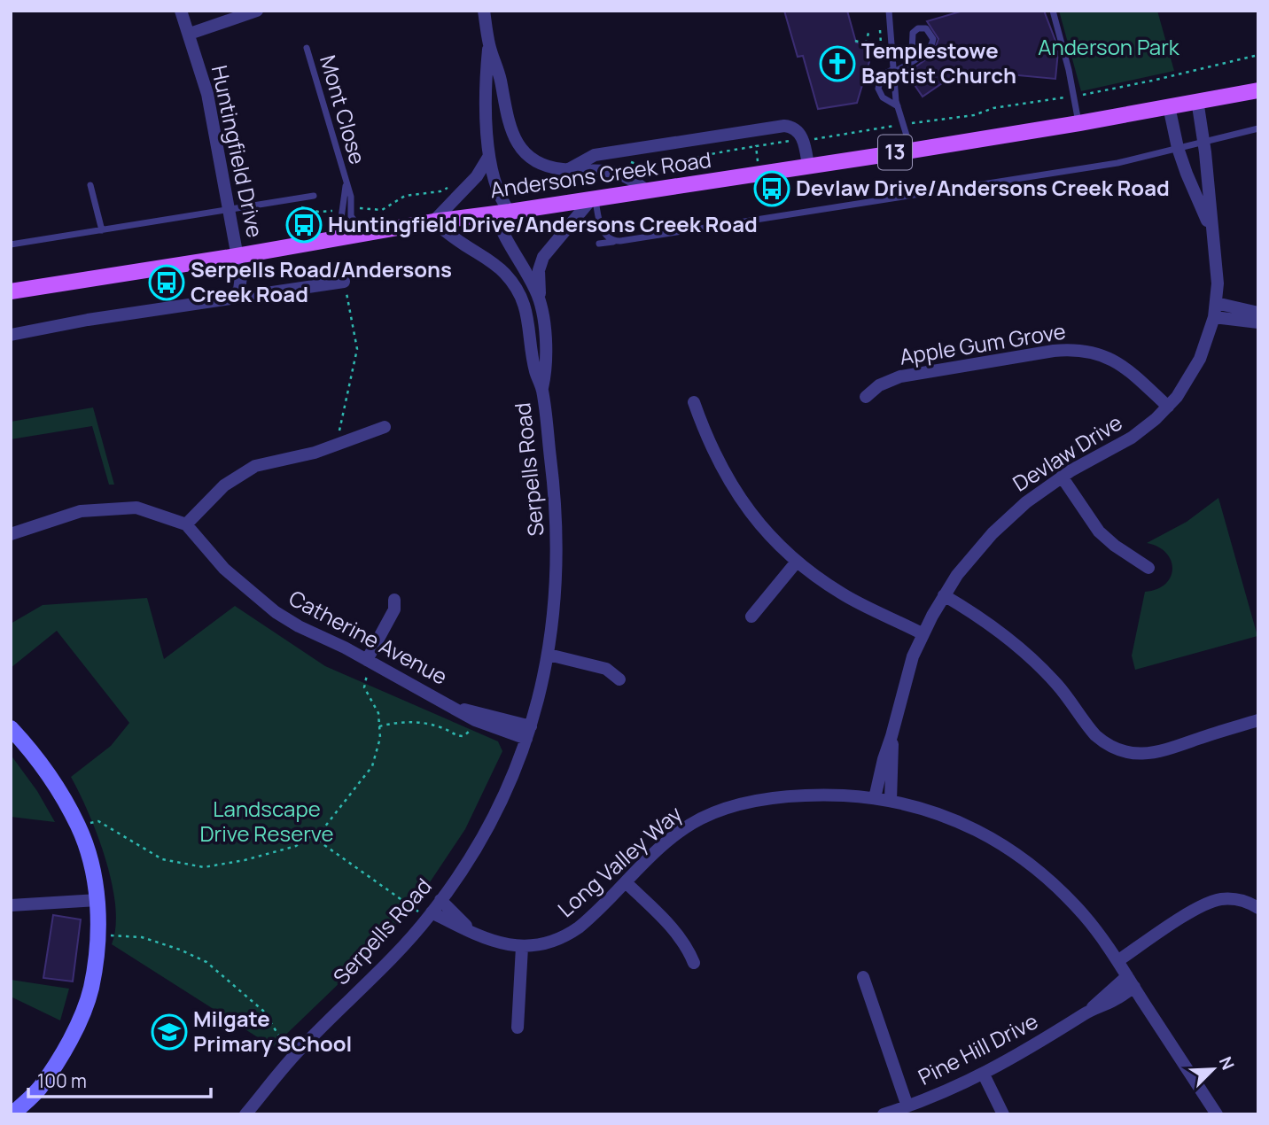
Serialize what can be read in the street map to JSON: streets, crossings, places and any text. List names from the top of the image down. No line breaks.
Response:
{"streets":{"main road":["13","Andersons Creek Road"],"street":["Huntingfield Drive","Apple Gum Grove","Devlaw Drive","Serpells Road","Catherine Avenue","Long Valley Way","Pine Hill Drive"],"lane":["Mont Close"]},"crossings":[["Mont Close","Andersons Creek Road"],["Huntingfield Drive","Andersons Creek Road"],["Andersons Creek Road","Devlaw Drive"],["Andersons Creek Road","Serpells Road"],["Apple Gum Grove","Devlaw Drive"],["Devlaw Drive","Long Valley Way"],["Serpells Road","Catherine Avenue"],["Serpells Road","Long Valley Way"],["Long Valley Way","Pine Hill Drive"]],"parks":["Anderson Park","Landscape Drive Reserve"],"places":{"church":["Templestowe Baptist Church"],"bus stop":["Devlaw Drive/Andersons Creek Road","Huntingfield Drive/Andersons Creek Road","Serpells Road/Andersons Creek Road"],"school or university":["Milgate Primary SChool"]},"scale_bar":"100 m","north":"top right"}
